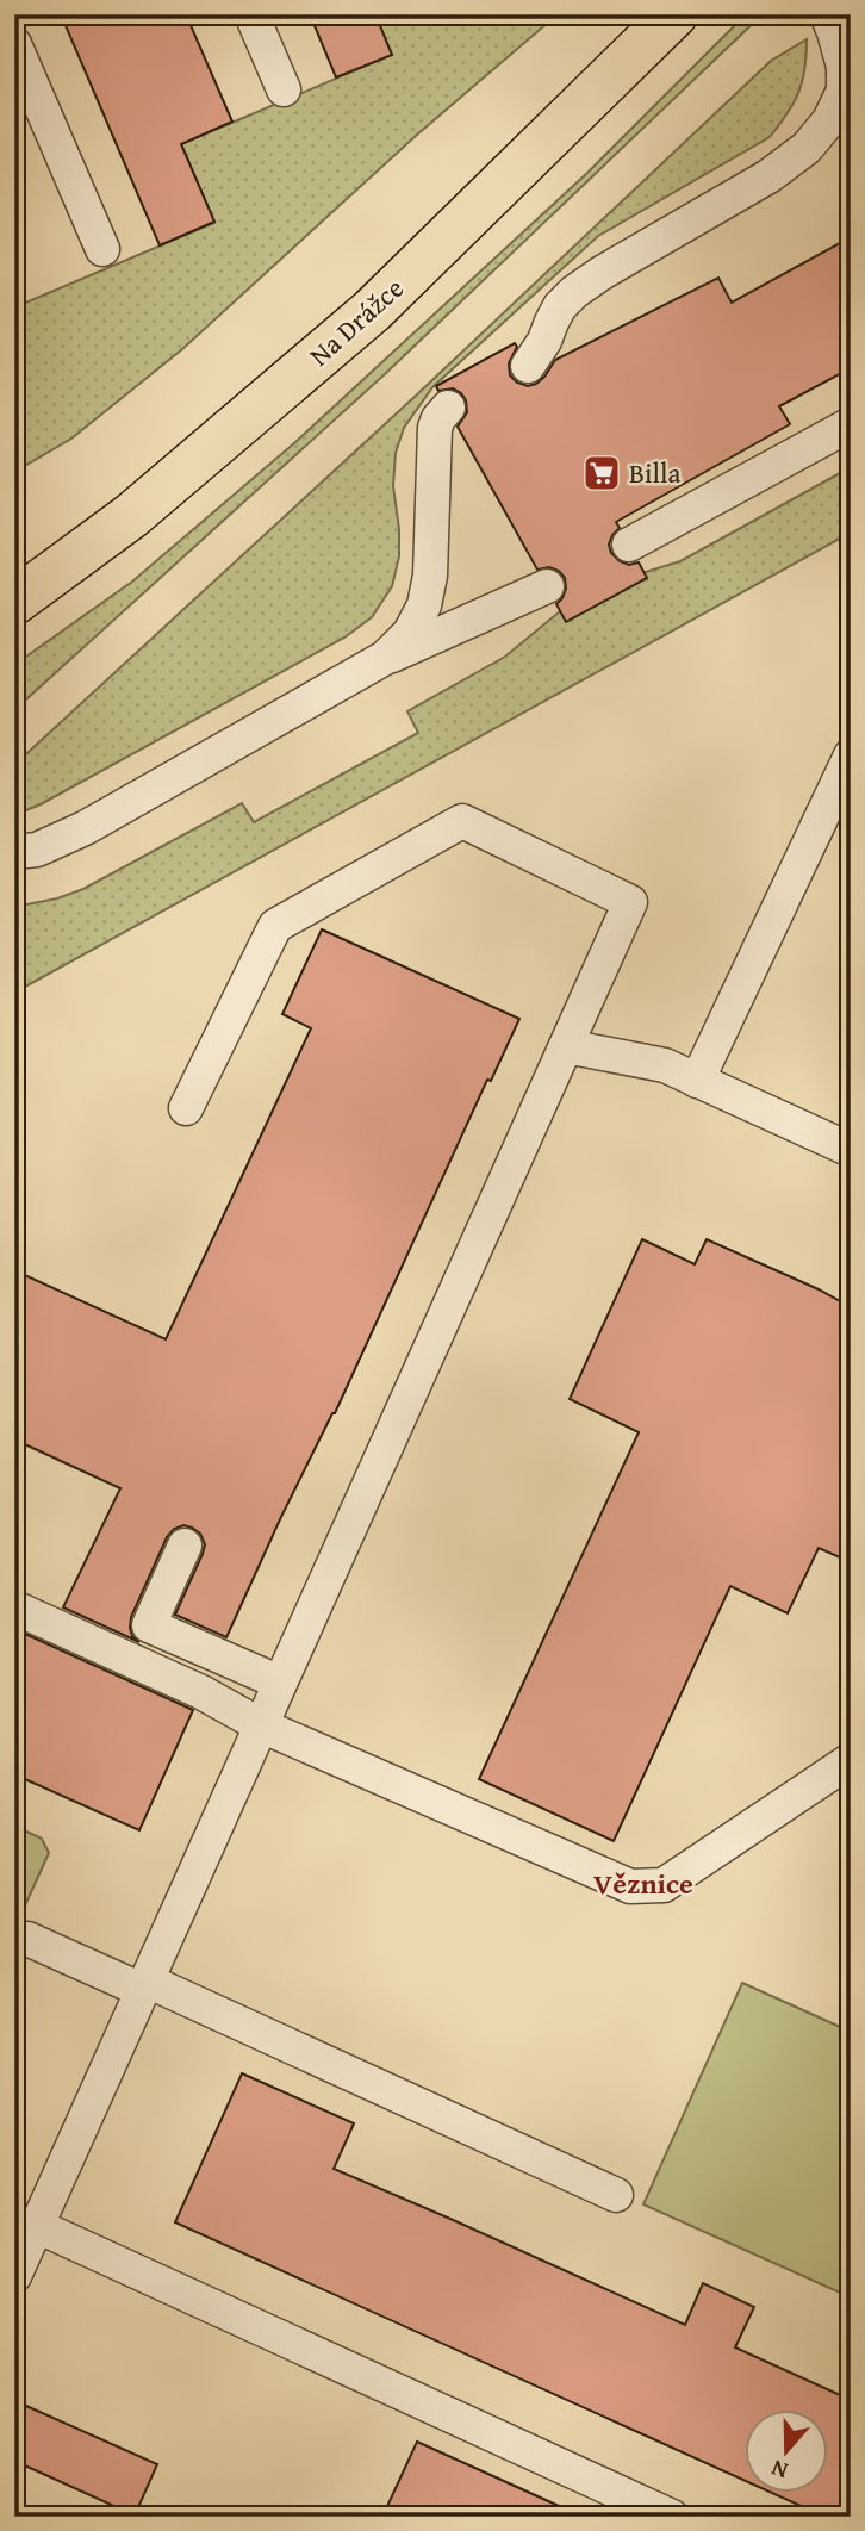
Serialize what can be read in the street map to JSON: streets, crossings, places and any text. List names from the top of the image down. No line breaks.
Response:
{"streets":{"main road":["Na Drážce"]},"districts":["Věznice"],"places":{"supermarket":["Billa"]},"north":"bottom"}
